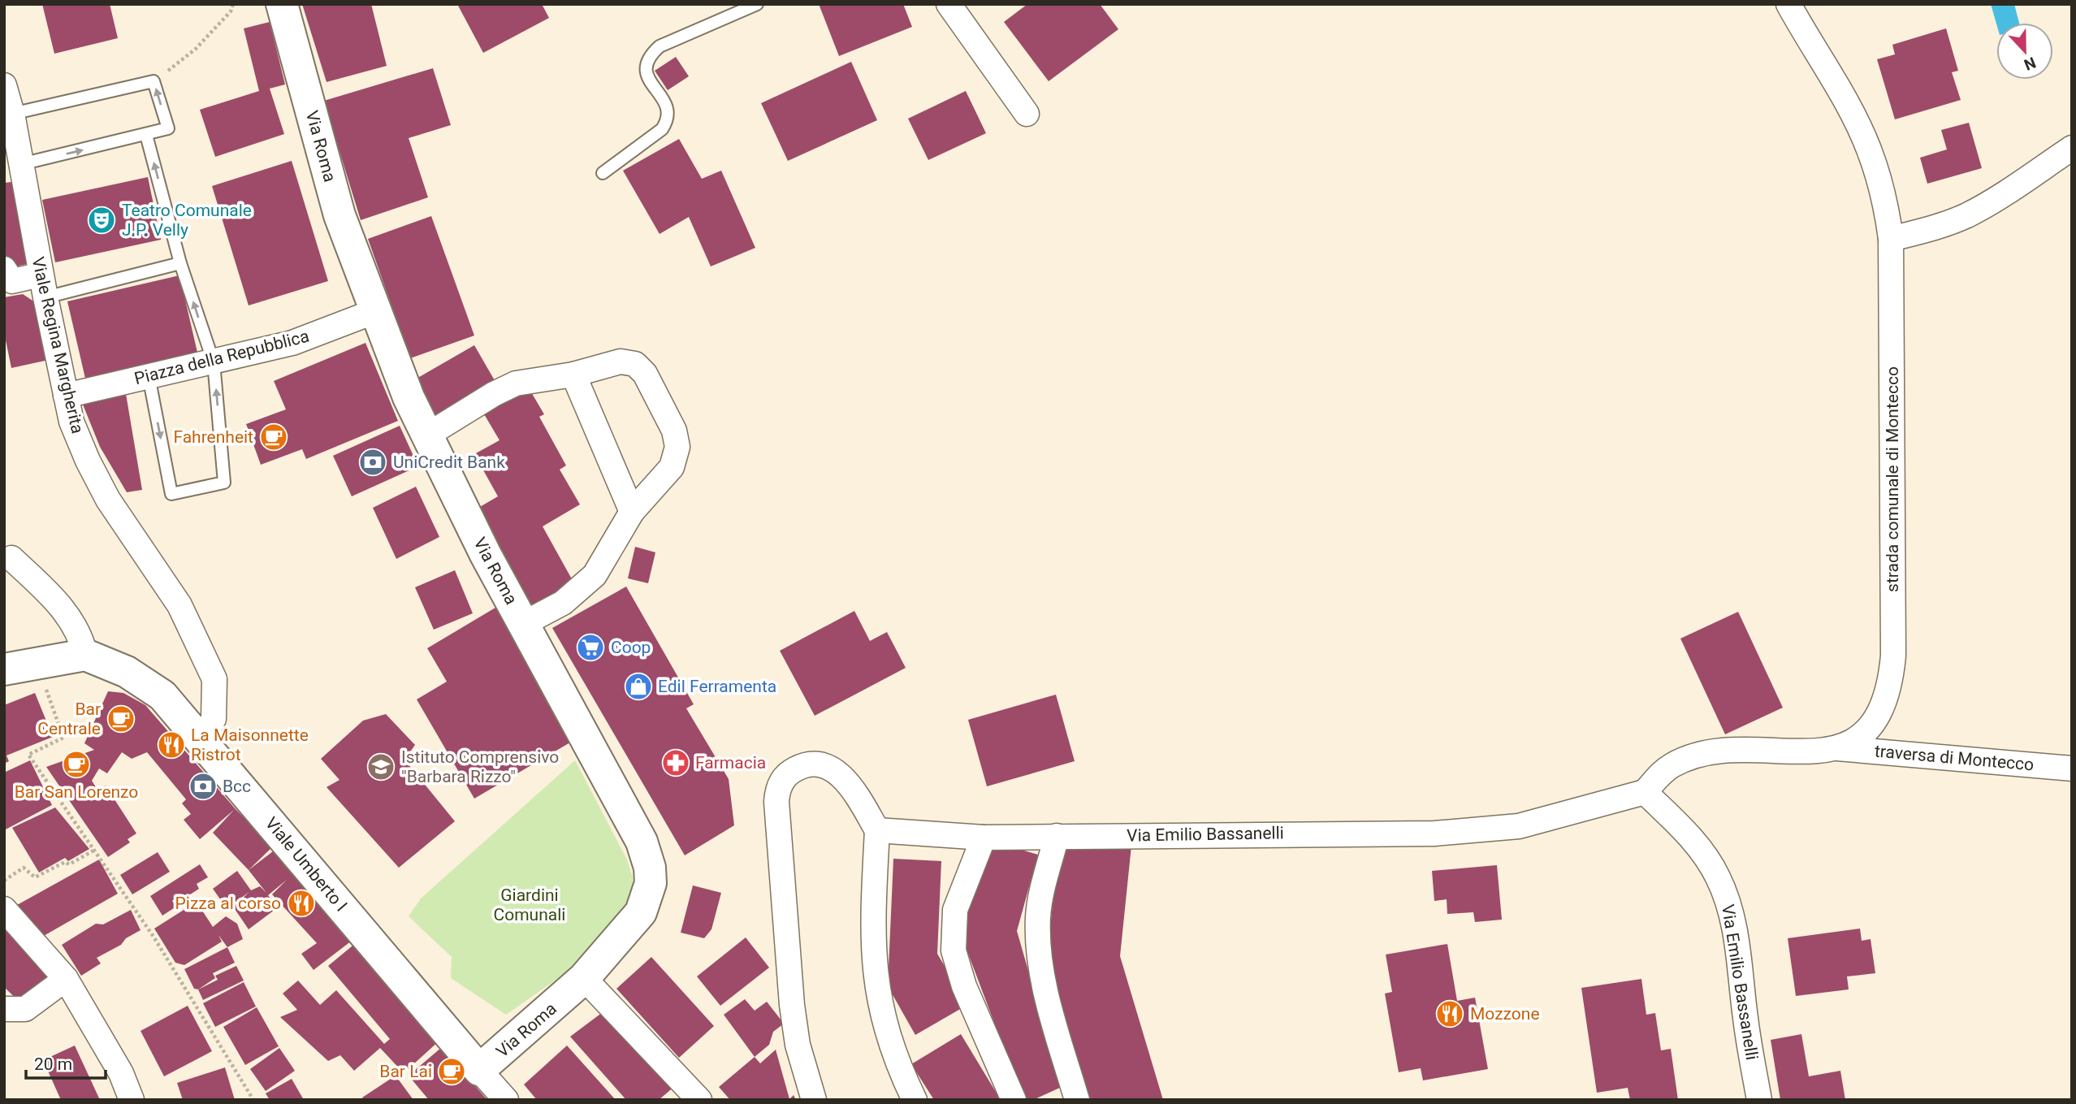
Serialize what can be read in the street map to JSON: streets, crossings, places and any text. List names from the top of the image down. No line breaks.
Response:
{"streets":{"street":["Via Roma","Viale Regina Margherita","Piazza della Repubblica","strada comunale di Montecco","traversa di Montecco","Via Emilio Bassanelli","Viale Umberto I"]},"crossings":[["Via Roma","Piazza della Repubblica"],["Via Roma","Viale Umberto I"],["Viale Regina Margherita","Piazza della Repubblica"],["Viale Regina Margherita","Viale Umberto I"],["strada comunale di Montecco","traversa di Montecco"],["strada comunale di Montecco","Via Emilio Bassanelli"]],"parks":["Giardini Comunali"],"places":{"theatre":["Teatro Comunale J.P. Velly"],"cafe":["Fahrenheit","Bar Centrale","Bar San Lorenzo","Bar Lai"],"bank":["UniCredit Bank","Bcc"],"supermarket":["Coop"],"shop":["Edil Ferramenta"],"restaurant":["La Maisonnette Ristrot","Pizza al corso","Mozzone"],"pharmacy":["Farmacia"],"school or university":["Istituto Comprensivo \"Barbara Rizzo\""]},"scale_bar":"20 m","north":"bottom"}
